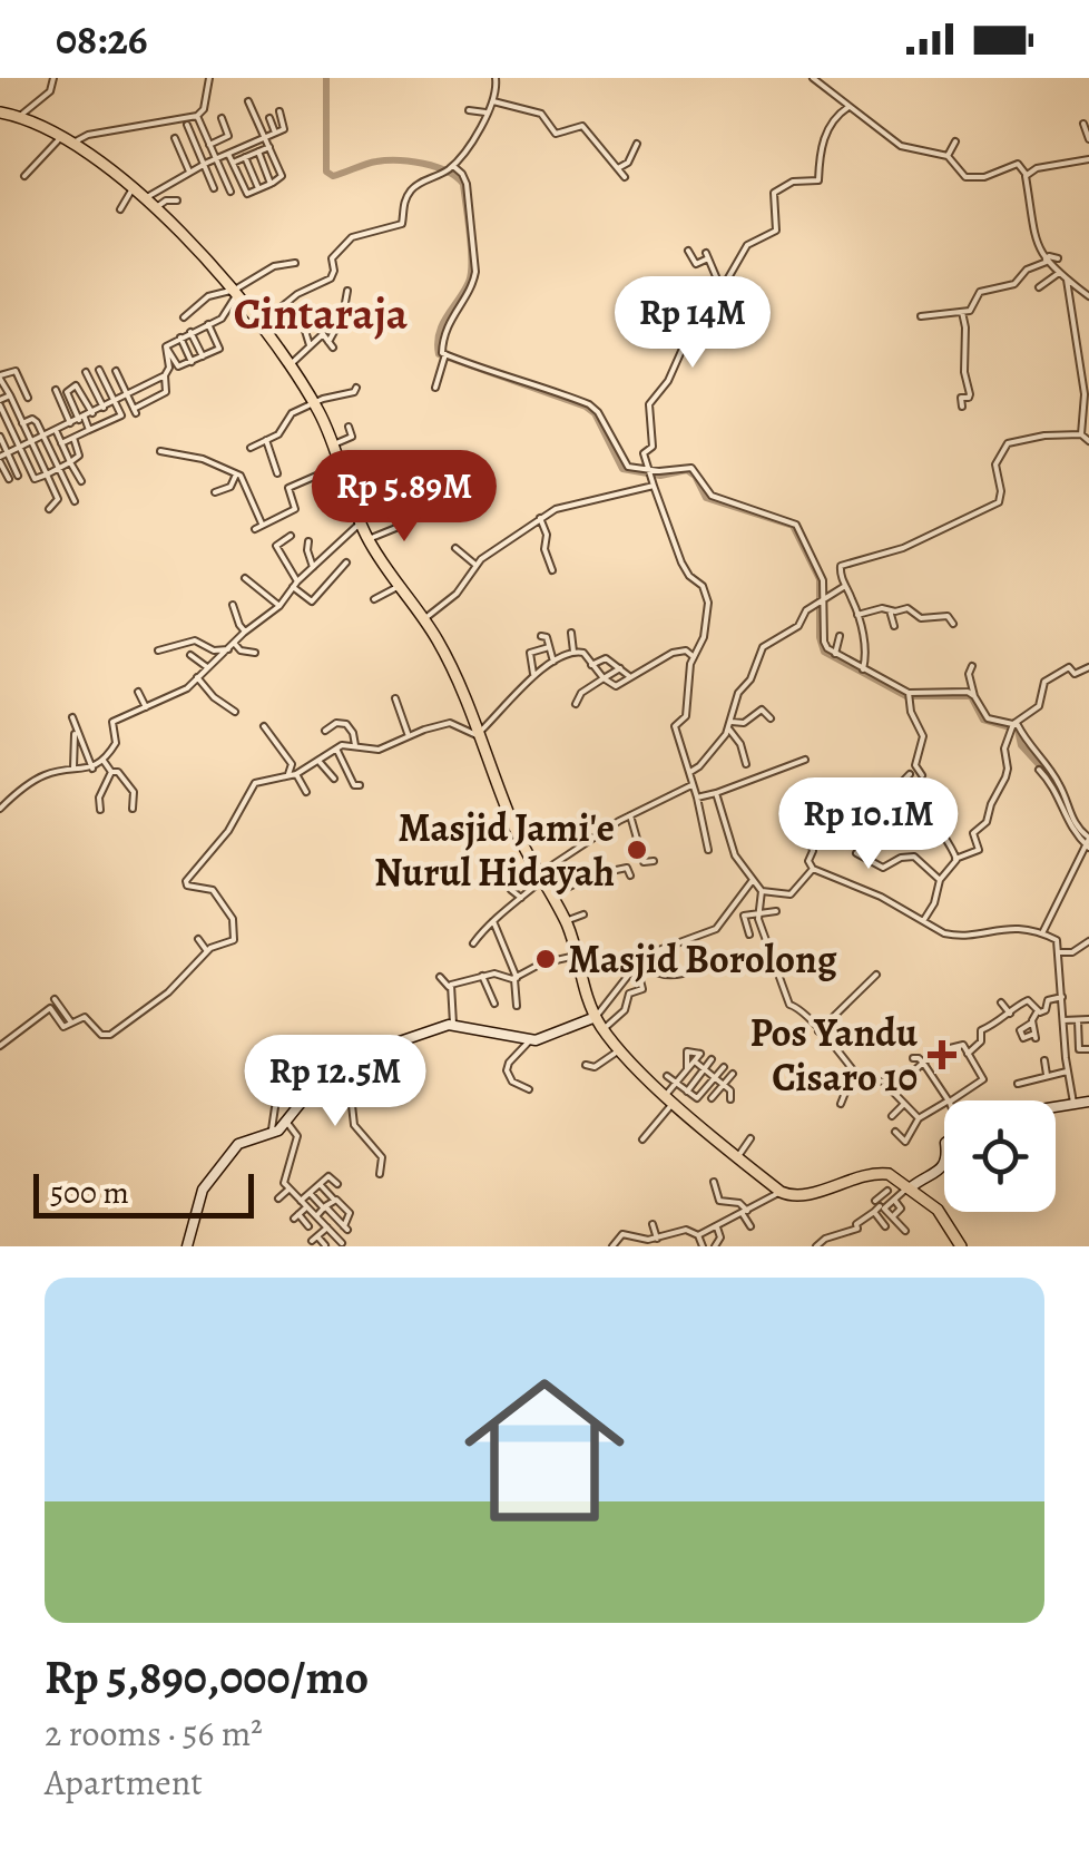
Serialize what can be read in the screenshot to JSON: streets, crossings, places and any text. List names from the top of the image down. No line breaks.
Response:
{"districts":["Cintaraja"],"places":{"other":["Masjid Jami'e Nurul Hidayah","Masjid Borolong"],"health":["Pos Yandu Cisaro 10"]},"scale_bar":"500 m","page":{"status":"08:26","price":["Rp 14M","Rp 5.89M","Rp 10.1M","Rp 12.5M"],"scale":"500 m","list":[{"name":"Rp 5,890,000/mo","note":"2 rooms · 56 m² · Apartment"}]}}
